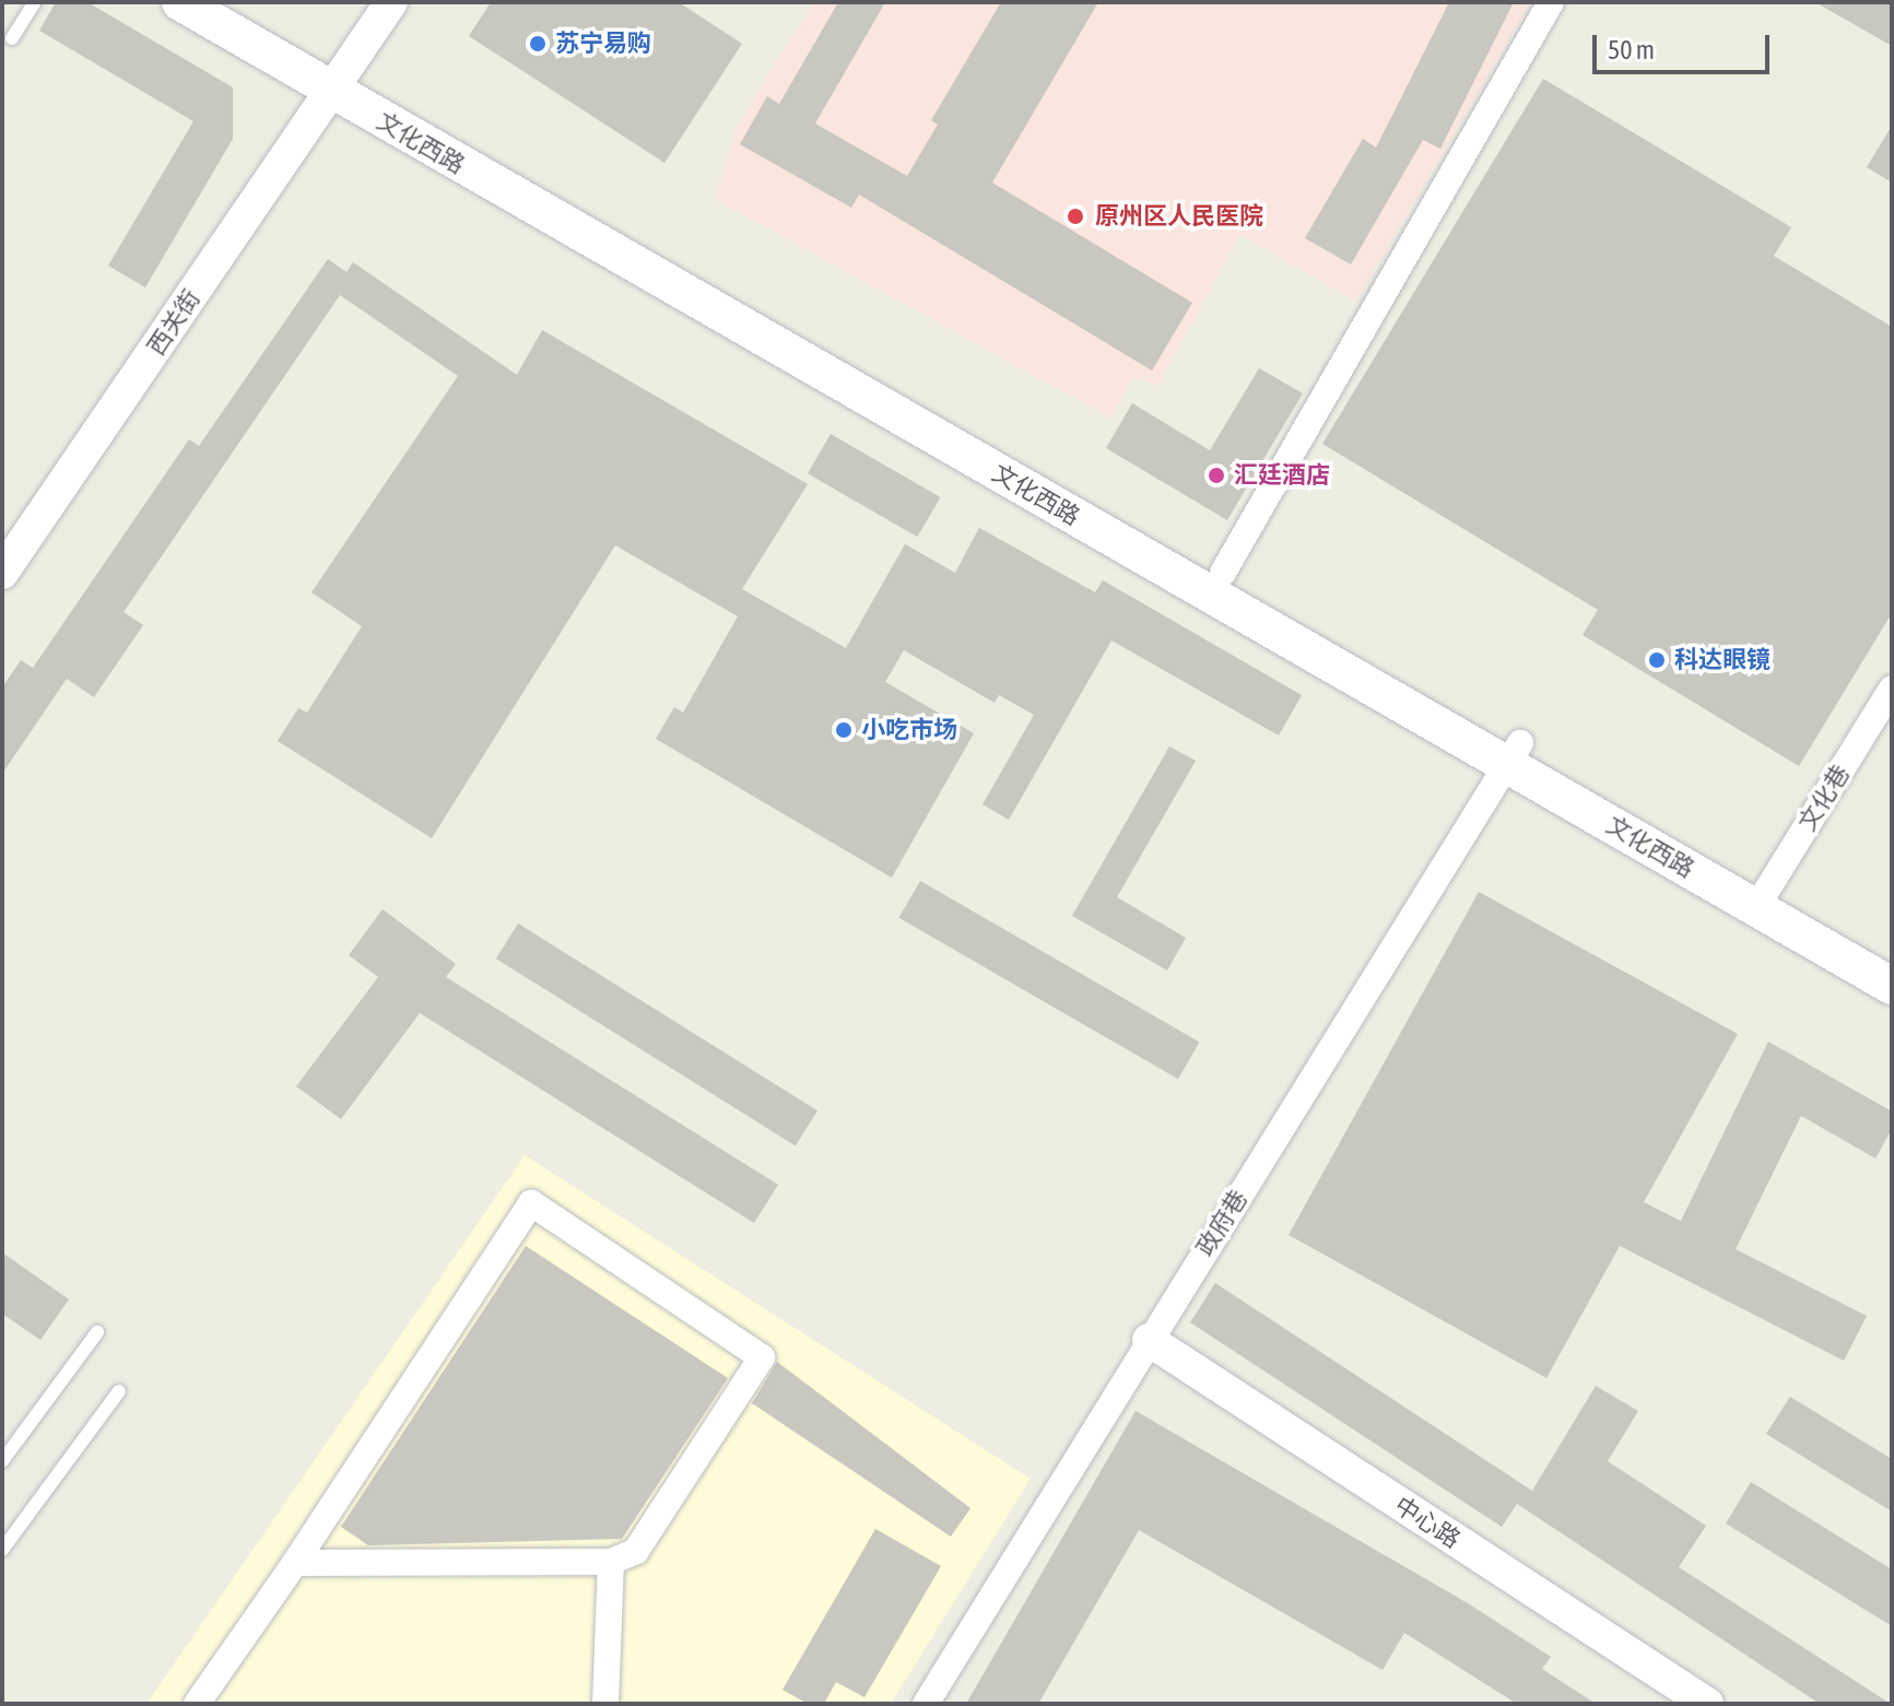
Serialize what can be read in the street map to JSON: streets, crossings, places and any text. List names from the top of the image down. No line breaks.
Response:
{"streets":{"main road":["文化西路"],"street":["西关街","文化巷","政府巷","中心路"]},"crossings":[["文化西路","西关街"],["文化西路","文化巷"],["文化西路","政府巷"],["政府巷","中心路"]],"places":["苏宁易购","原州区人民医院","汇廷酒店","科达眼镜","小吃市场"],"scale_bar":"50 m"}
